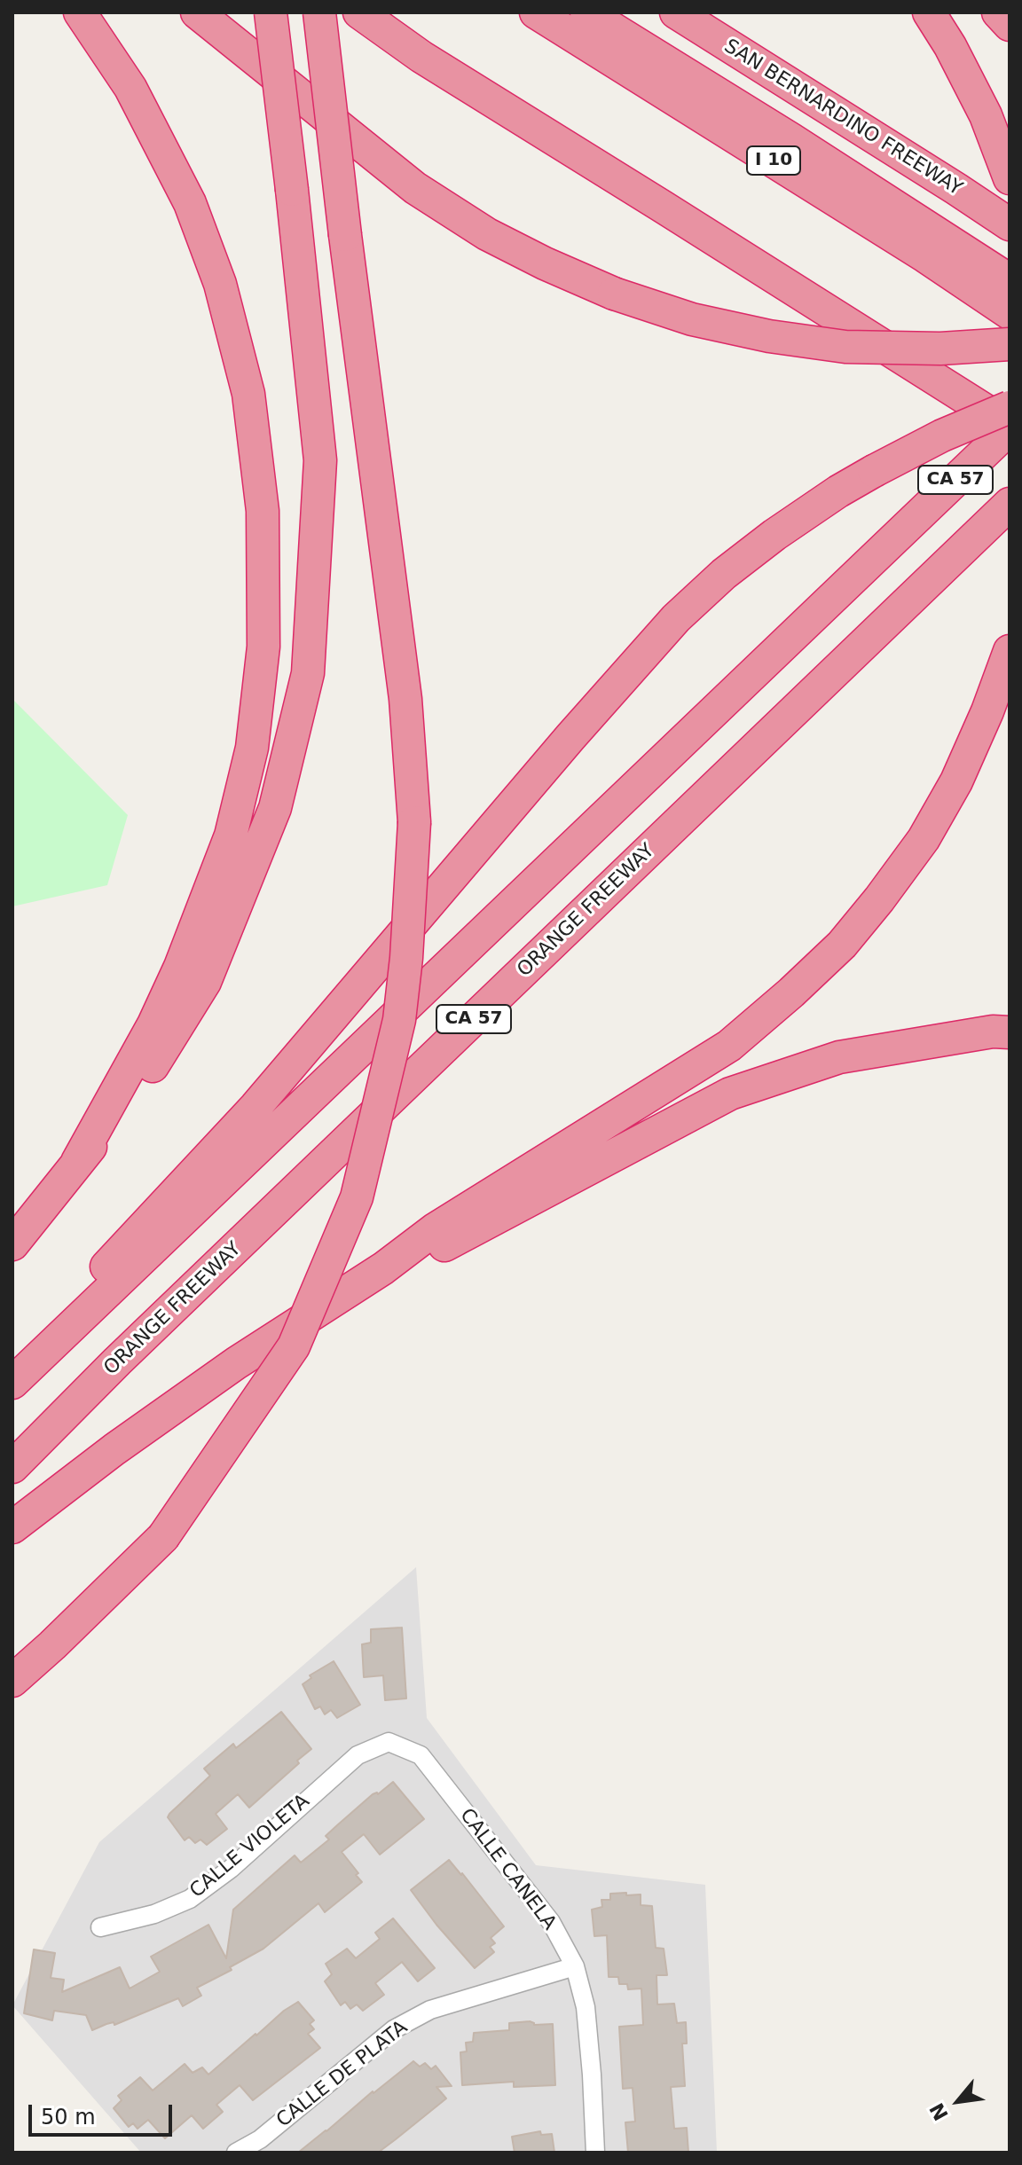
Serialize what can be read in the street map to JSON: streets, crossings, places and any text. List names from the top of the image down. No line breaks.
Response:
{"streets":{"highway":["SAN BERNARDINO FREEWAY","I 10","CA 57","ORANGE FREEWAY"],"street":["CALLE VIOLETA","CALLE CANELA","CALLE DE PLATA"]},"crossings":[["CALLE VIOLETA","CALLE CANELA"],["CALLE CANELA","CALLE DE PLATA"]],"scale_bar":"50 m","north":"bottom left"}
